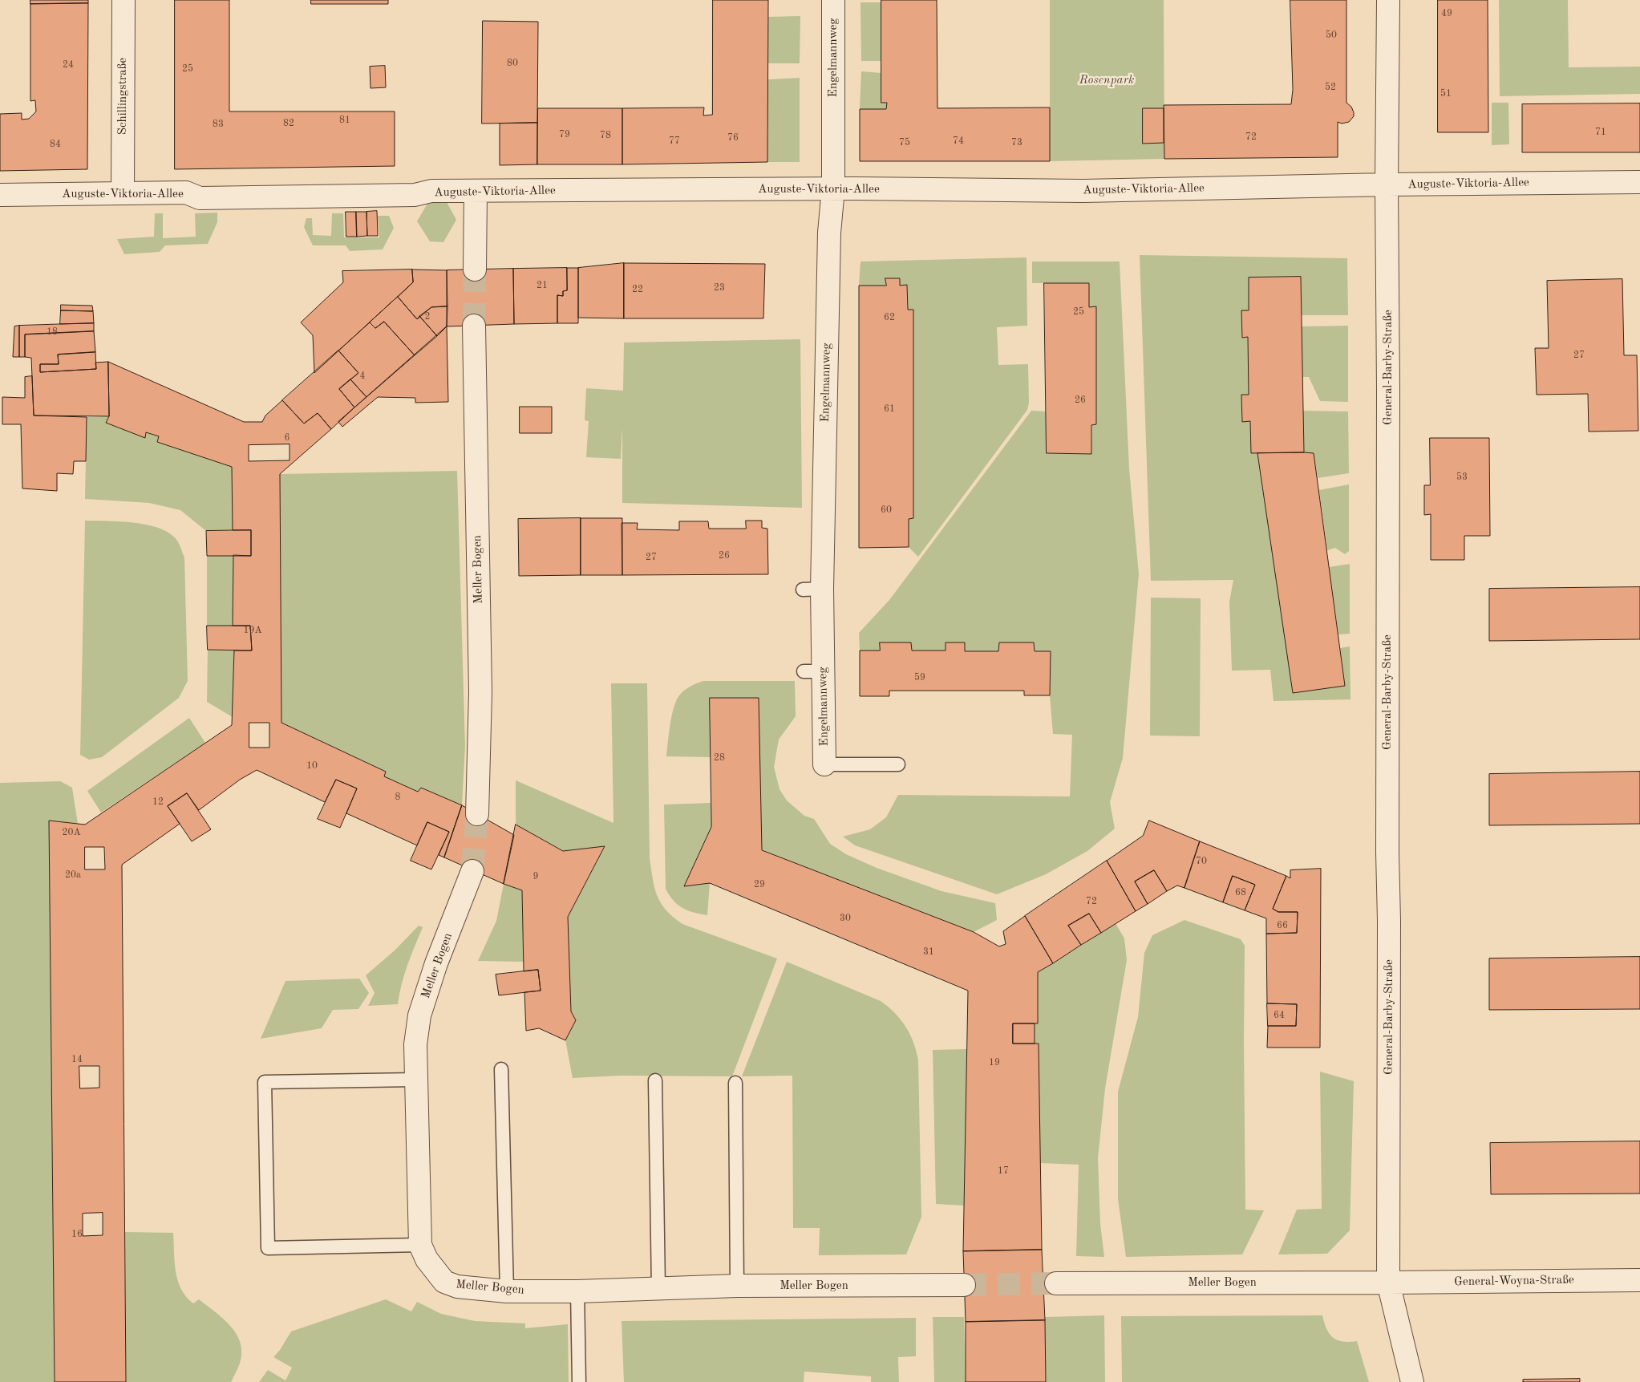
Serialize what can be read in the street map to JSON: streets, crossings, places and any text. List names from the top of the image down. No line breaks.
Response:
{"streets":{"street":["Engelmannweg","Schillingstraße","Auguste-Viktoria-Allee","General-Barby-Straße","Meller Bogen","General-Woyna-Straße"]},"crossings":[["Engelmannweg","Auguste-Viktoria-Allee"],["Schillingstraße","Auguste-Viktoria-Allee"],["Auguste-Viktoria-Allee","General-Barby-Straße"],["General-Barby-Straße","Meller Bogen"],["General-Barby-Straße","General-Woyna-Straße"],["Meller Bogen","General-Woyna-Straße"]],"parks":["Rosenpark"],"house_numbers":["49","50","80","24","25","52","51","81","82","83","71","79","78","72","76","77","74","75","73","84","21","23","22","25","2","62","18","27","4","26","61","6","53","60","26","27","19A","59","28","10","8","12","20A","70","20a","9","29","68","72","30","66","31","64","14","19","17","16"]}
